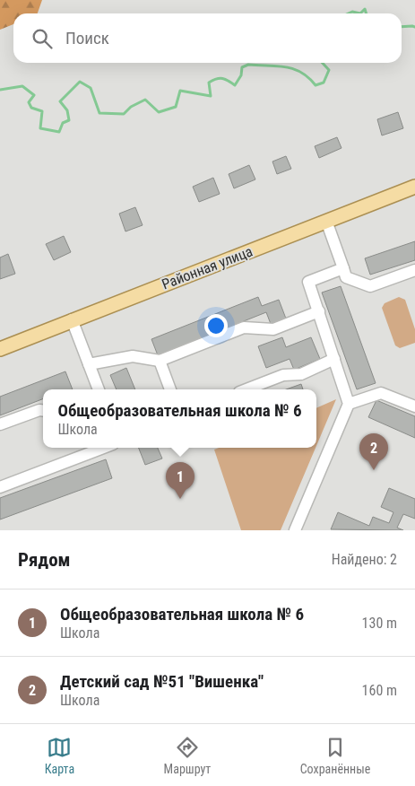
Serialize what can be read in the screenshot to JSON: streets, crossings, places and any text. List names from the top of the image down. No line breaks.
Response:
{"streets":{"main road":["Районная улица"]},"page":{"search":"Поиск","popup":["Общеобразовательная школа № 6","Школа"],"pins":["2","1"],"heading":["Рядом","Найдено: 2"],"list":[{"mark":"1","name":"Общеобразовательная школа № 6","note":"Школа","value":"130 m"},{"mark":"2","name":"Детский сад №51 \"Вишенка\"","note":"Школа","value":"160 m"}],"nav":["Карта","Маршрут","Сохранённые"]}}
